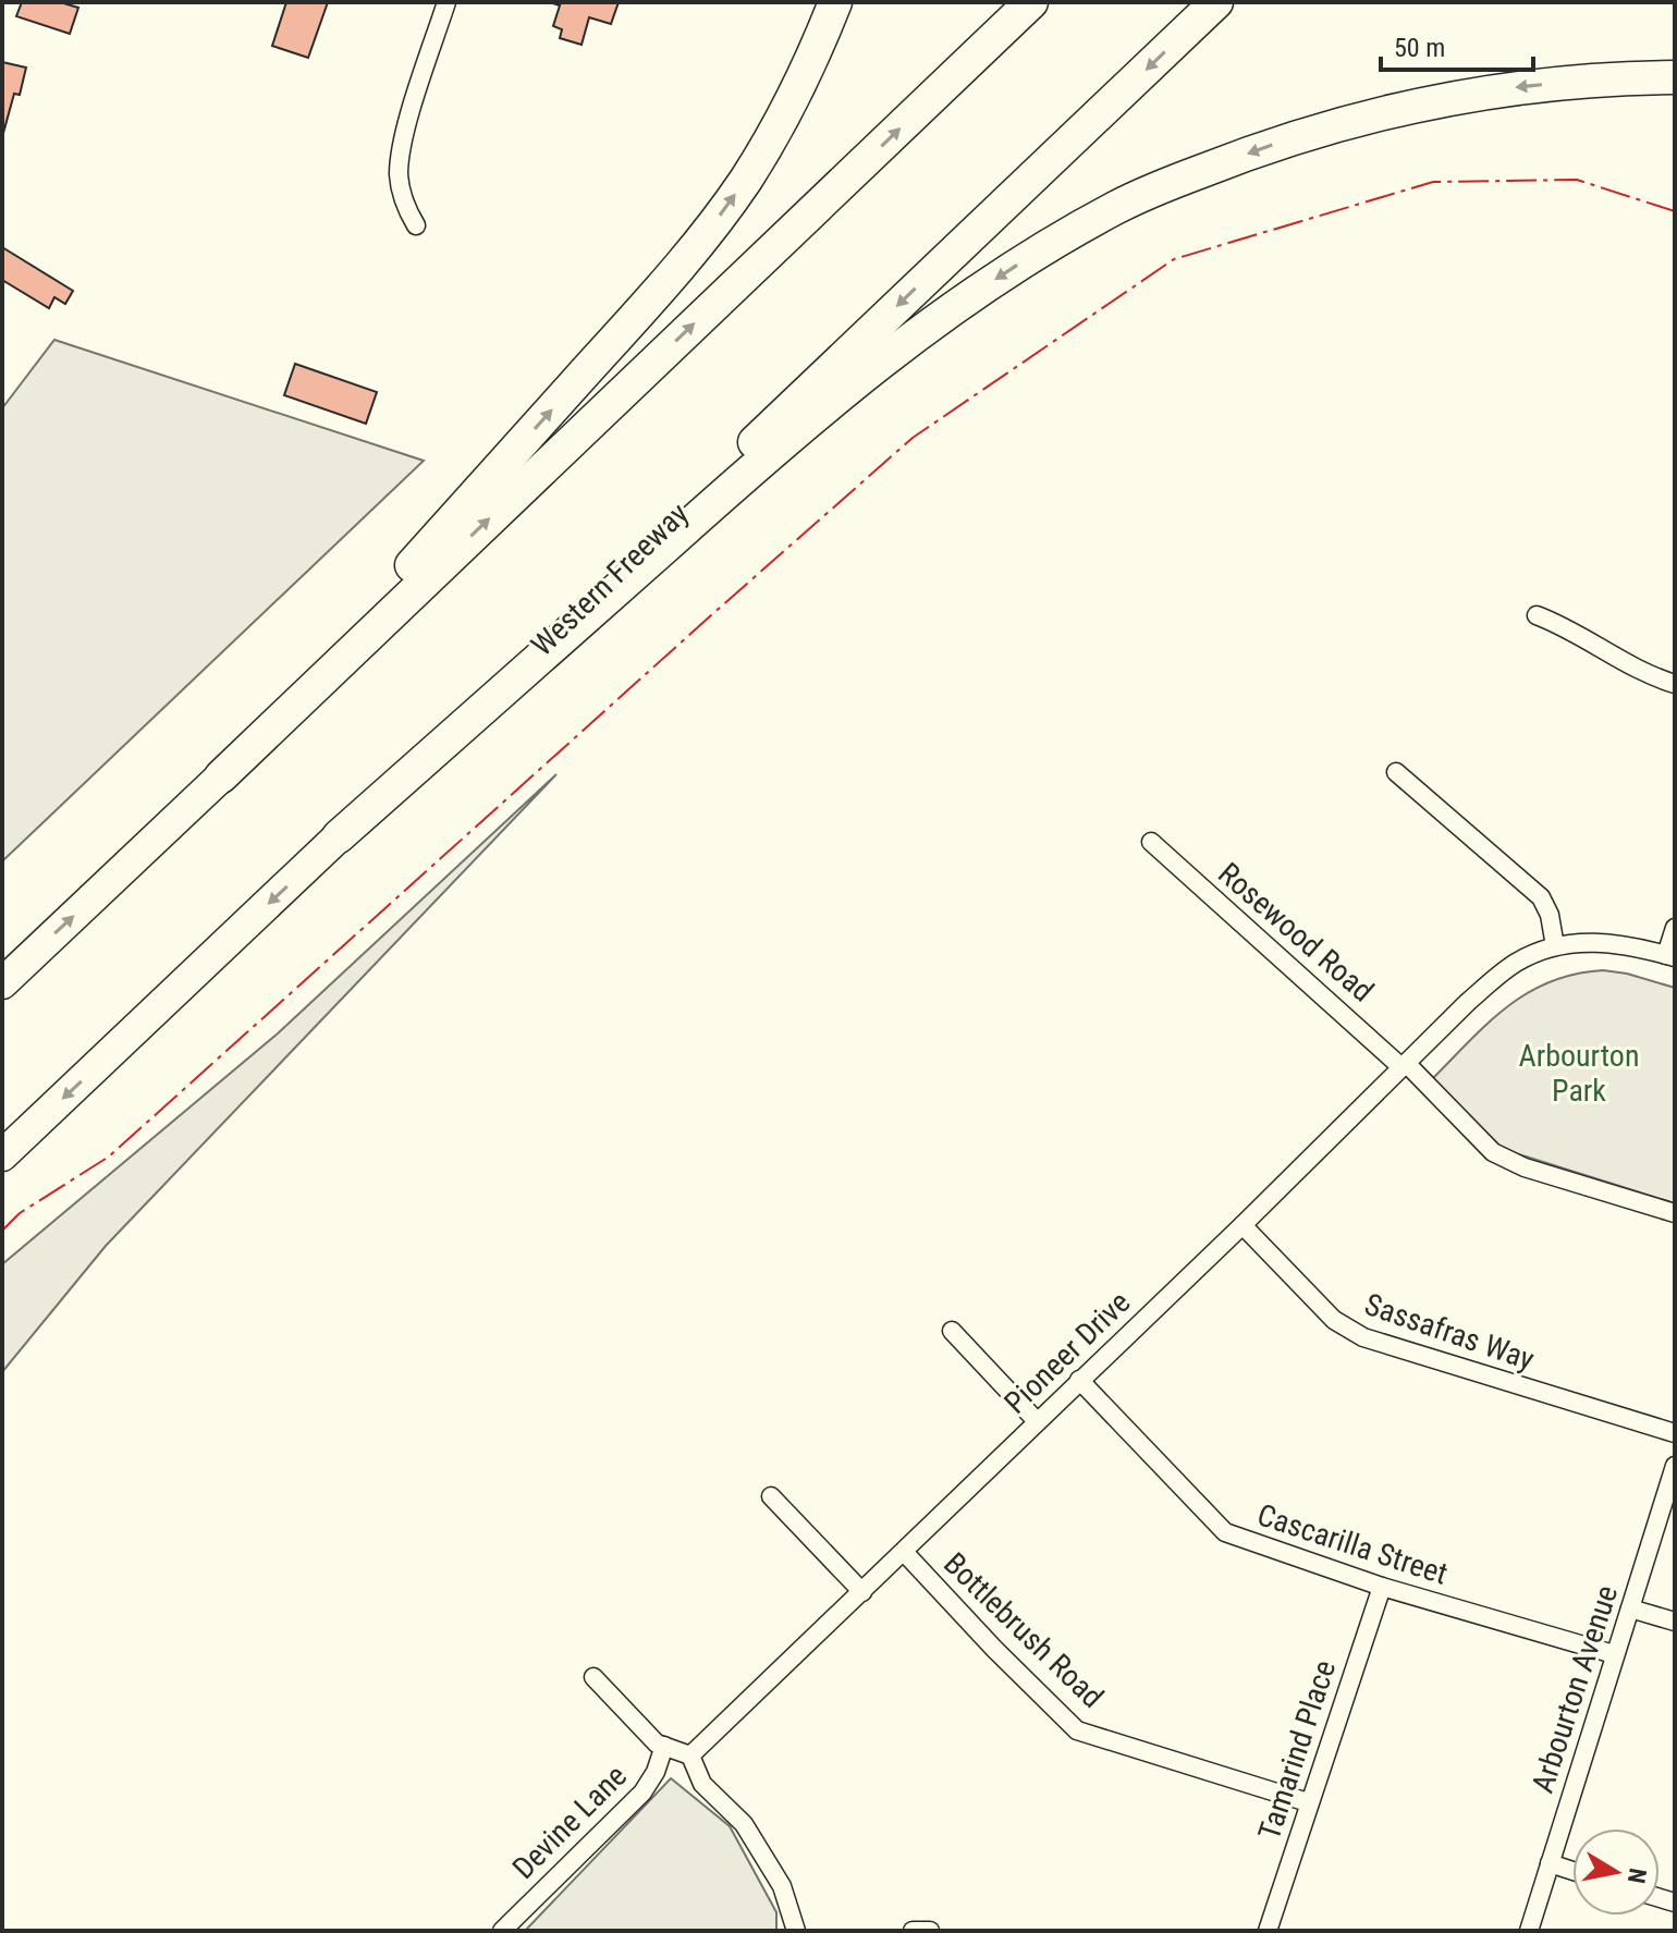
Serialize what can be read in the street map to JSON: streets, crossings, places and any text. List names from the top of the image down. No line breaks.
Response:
{"streets":{"highway":["Western Freeway"],"street":["Rosewood Road","Sassafras Way","Pioneer Drive","Cascarilla Street","Bottlebrush Road","Arbourton Avenue","Tamarind Place","Devine Lane"]},"crossings":[["Rosewood Road","Pioneer Drive"],["Sassafras Way","Pioneer Drive"],["Pioneer Drive","Cascarilla Street"],["Pioneer Drive","Bottlebrush Road"],["Cascarilla Street","Arbourton Avenue"],["Cascarilla Street","Tamarind Place"],["Bottlebrush Road","Tamarind Place"]],"parks":["Arbourton Park"],"scale_bar":"50 m","north":"right"}
